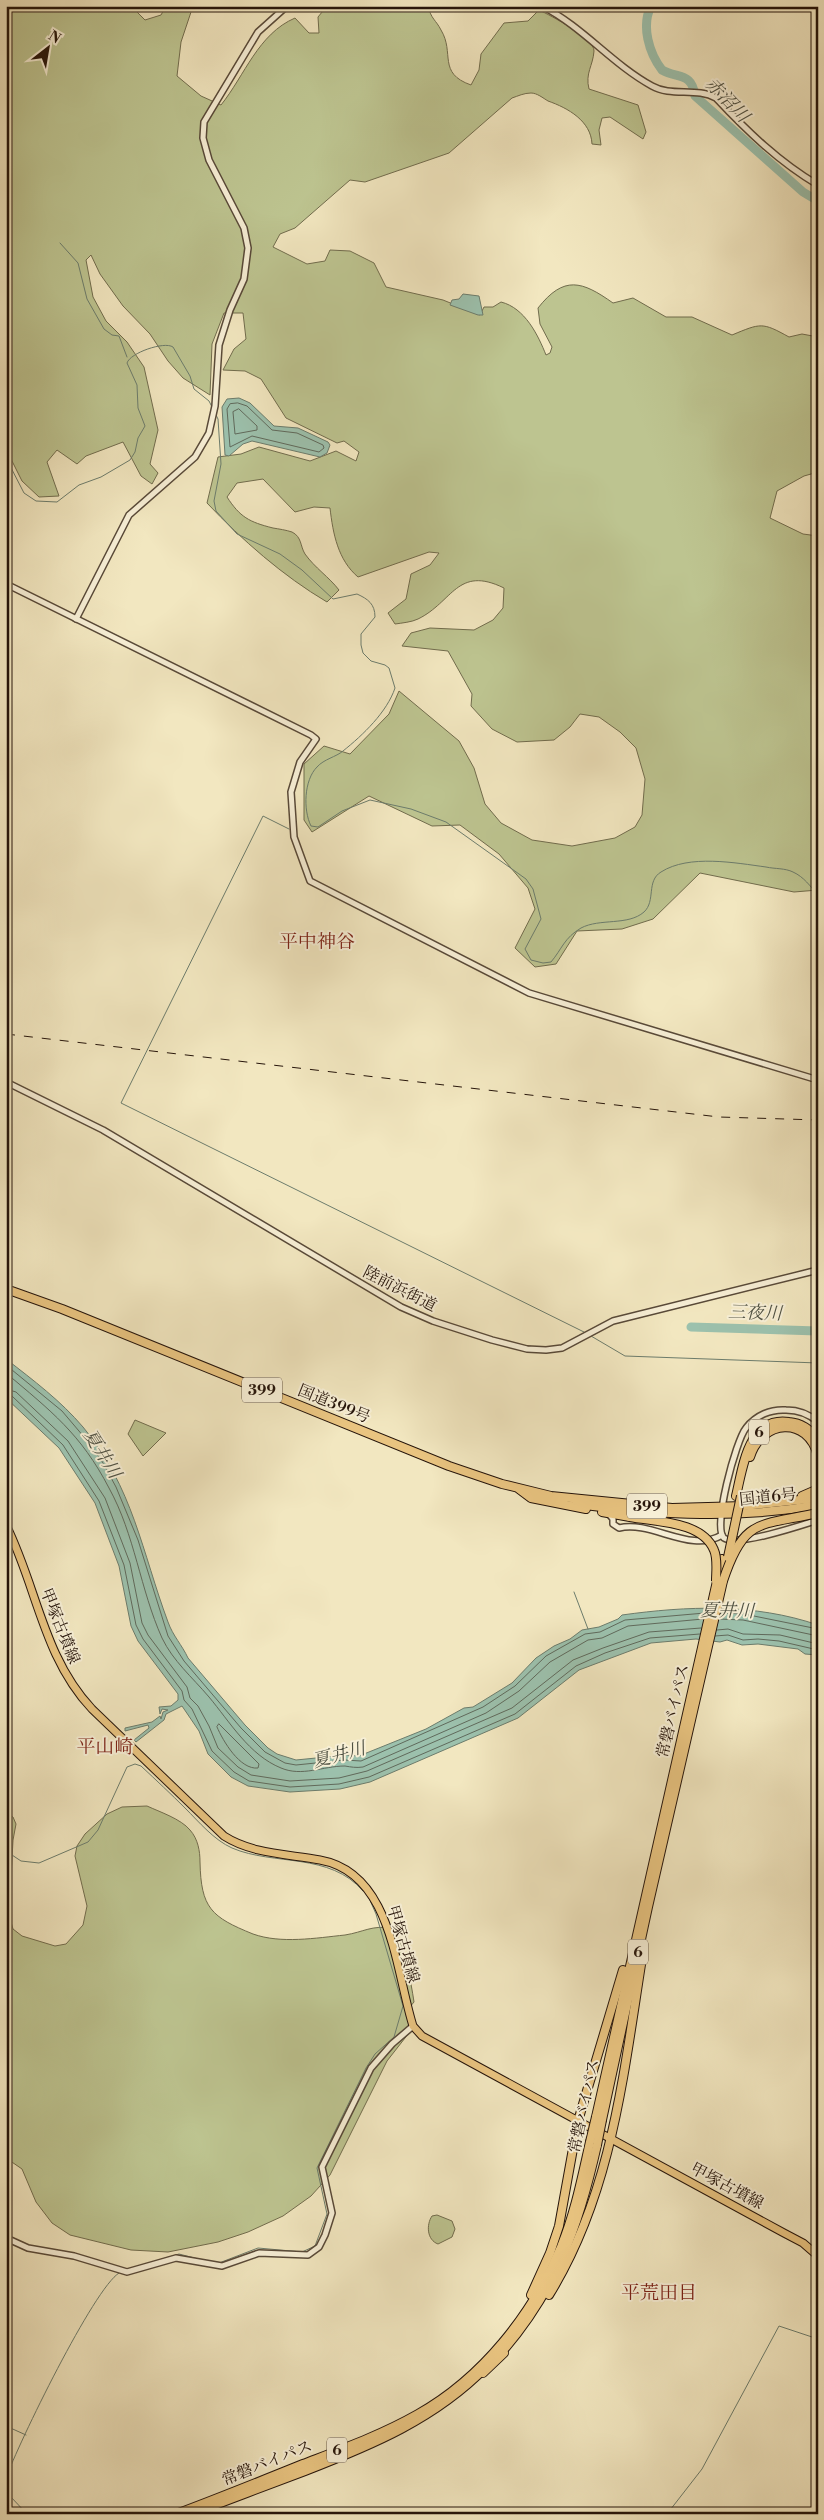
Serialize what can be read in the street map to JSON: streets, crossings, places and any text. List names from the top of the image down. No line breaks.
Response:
{"streets":{"highway":["399","国道399号","6","国道6号","常磐バイパス"],"main road":["甲塚古墳線"],"street":["陸前浜街道"]},"crossings":[["国道399号","6"],["国道399号","国道6号"],["6","常磐バイパス"]],"districts":["平中神谷","平山崎","平荒田目"],"water":["赤沼川","三夜川","夏井川"],"north":"top right"}
